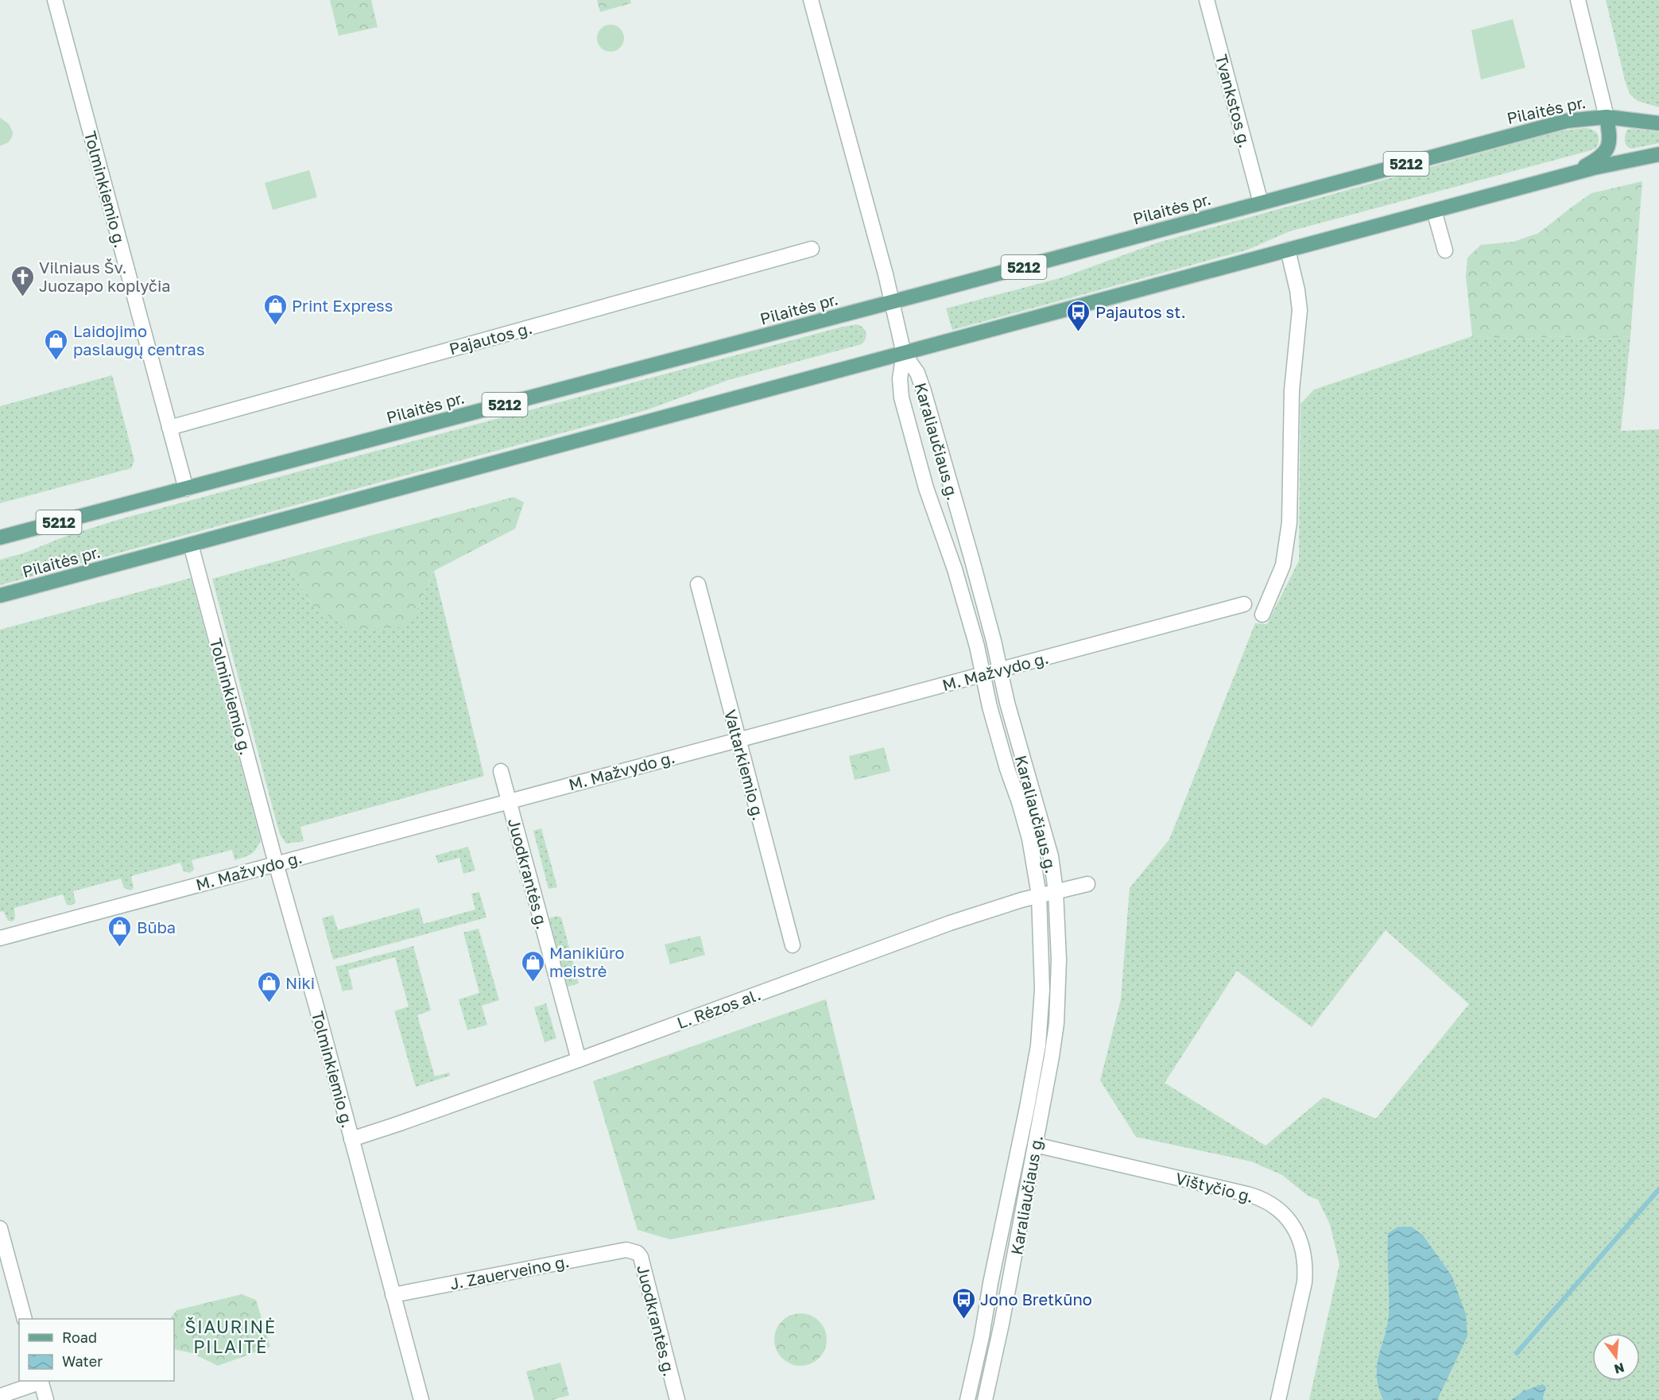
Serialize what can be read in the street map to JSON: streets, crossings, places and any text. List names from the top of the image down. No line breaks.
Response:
{"streets":{"main road":["Pilaitės pr.","5212"],"street":["Tvankstos g.","Tolminkiemio g.","Pajautos g.","Karaliaučiaus g.","M. Mažvydo g.","Valtarkiemio g.","Juodkrantės g.","L. Rėzos al.","Vištyčio g.","J. Zauerveino g."]},"crossings":[["Tvankstos g.","Pilaitės pr."],["Pilaitės pr.","Tolminkiemio g."],["Pilaitės pr.","Karaliaučiaus g."],["Tolminkiemio g.","Pajautos g."],["Tolminkiemio g.","M. Mažvydo g."],["Tolminkiemio g.","L. Rėzos al."],["Tolminkiemio g.","J. Zauerveino g."],["Karaliaučiaus g.","M. Mažvydo g."],["Karaliaučiaus g.","L. Rėzos al."],["Karaliaučiaus g.","Vištyčio g."],["M. Mažvydo g.","Valtarkiemio g."],["M. Mažvydo g.","Juodkrantės g."],["Juodkrantės g.","L. Rėzos al."],["Juodkrantės g.","J. Zauerveino g."]],"districts":["ŠIAURINĖ PILAITĖ"],"places":{"church":["Vilniaus Šv. Juozapo koplyčia"],"shop":["Print Express","Laidojimo paslaugų centras","Būba","Manikiūro meistrė","Niki"],"bus stop":["Pajautos st.","Jono Bretkūno"]},"legend":["Road","Water"],"north":"bottom"}
